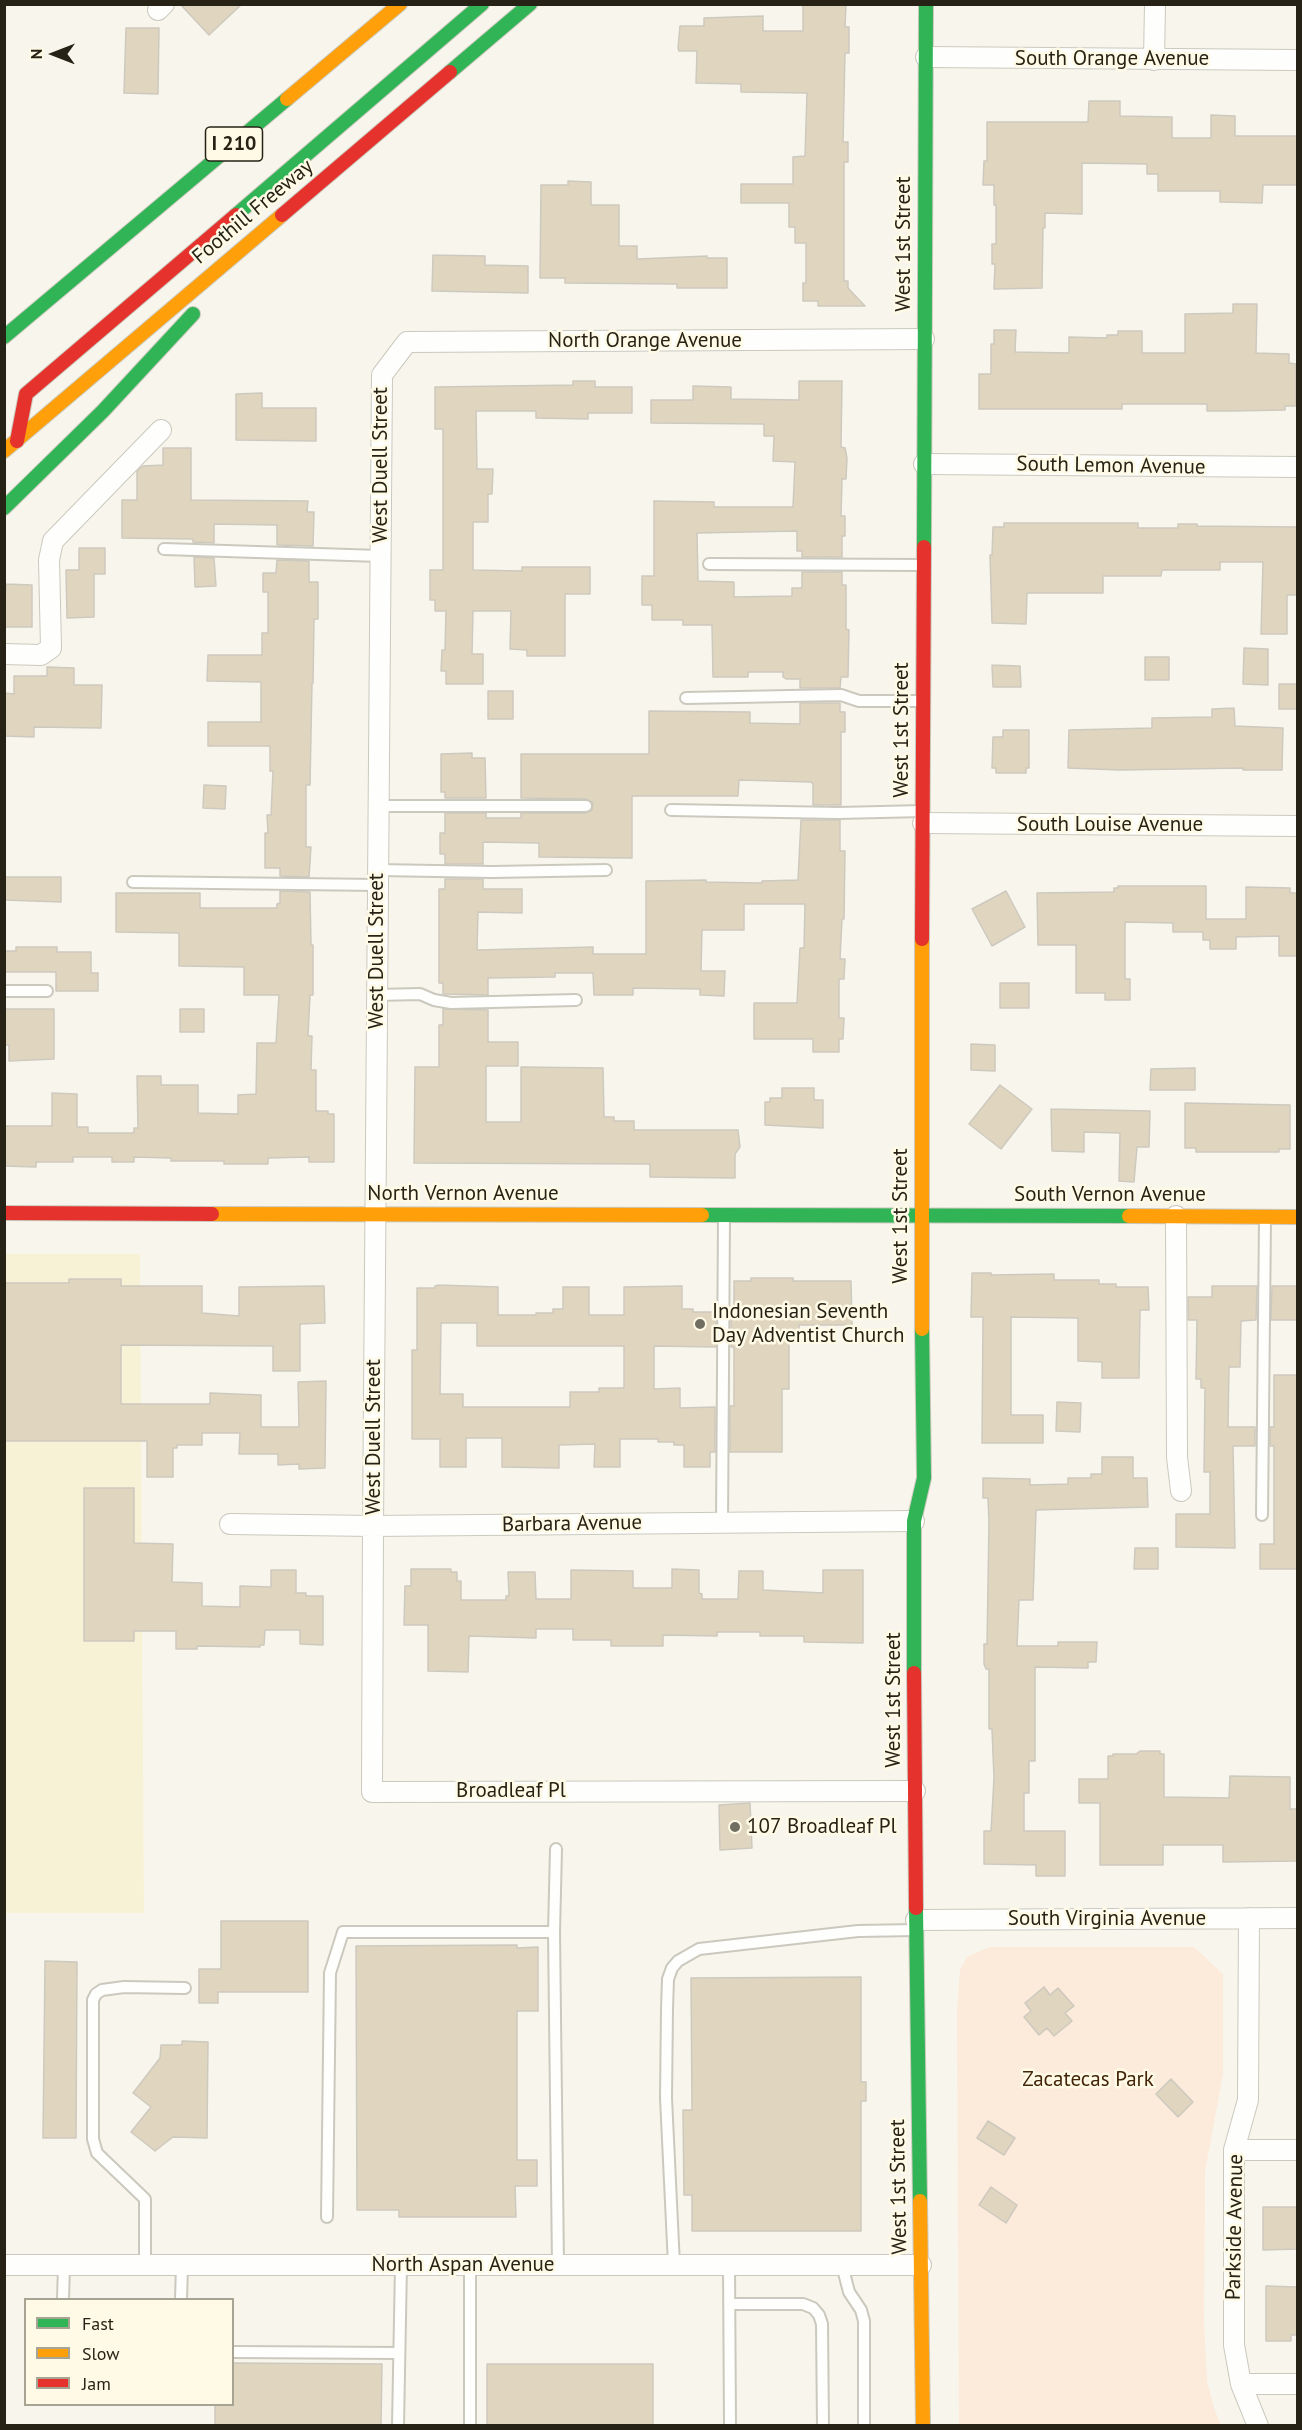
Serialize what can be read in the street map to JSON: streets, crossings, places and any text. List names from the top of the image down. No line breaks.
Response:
{"streets":{"main road":["I 210","Foothill Freeway","West 1st Street","North Vernon Avenue","South Vernon Avenue"],"street":["South Orange Avenue","North Orange Avenue","West Duell Street","South Lemon Avenue","South Louise Avenue","Barbara Avenue","Broadleaf Pl","South Virginia Avenue","Parkside Avenue","North Aspan Avenue"]},"crossings":[["South Orange Avenue","West 1st Street"],["West 1st Street","North Orange Avenue"],["West 1st Street","South Lemon Avenue"],["West 1st Street","South Louise Avenue"],["West 1st Street","North Vernon Avenue"],["West 1st Street","South Vernon Avenue"],["West 1st Street","Barbara Avenue"],["West 1st Street","Broadleaf Pl"],["West 1st Street","South Virginia Avenue"],["West 1st Street","North Aspan Avenue"],["North Orange Avenue","West Duell Street"],["West Duell Street","North Vernon Avenue"],["West Duell Street","Barbara Avenue"],["West Duell Street","Broadleaf Pl"],["North Vernon Avenue","South Vernon Avenue"],["Barbara Avenue","Broadleaf Pl"],["South Virginia Avenue","Parkside Avenue"]],"parks":["Zacatecas Park"],"places":["Indonesian Seventh Day Adventist Church","107 Broadleaf Pl"],"legend":["Fast","Slow","Jam"],"north":"left"}
